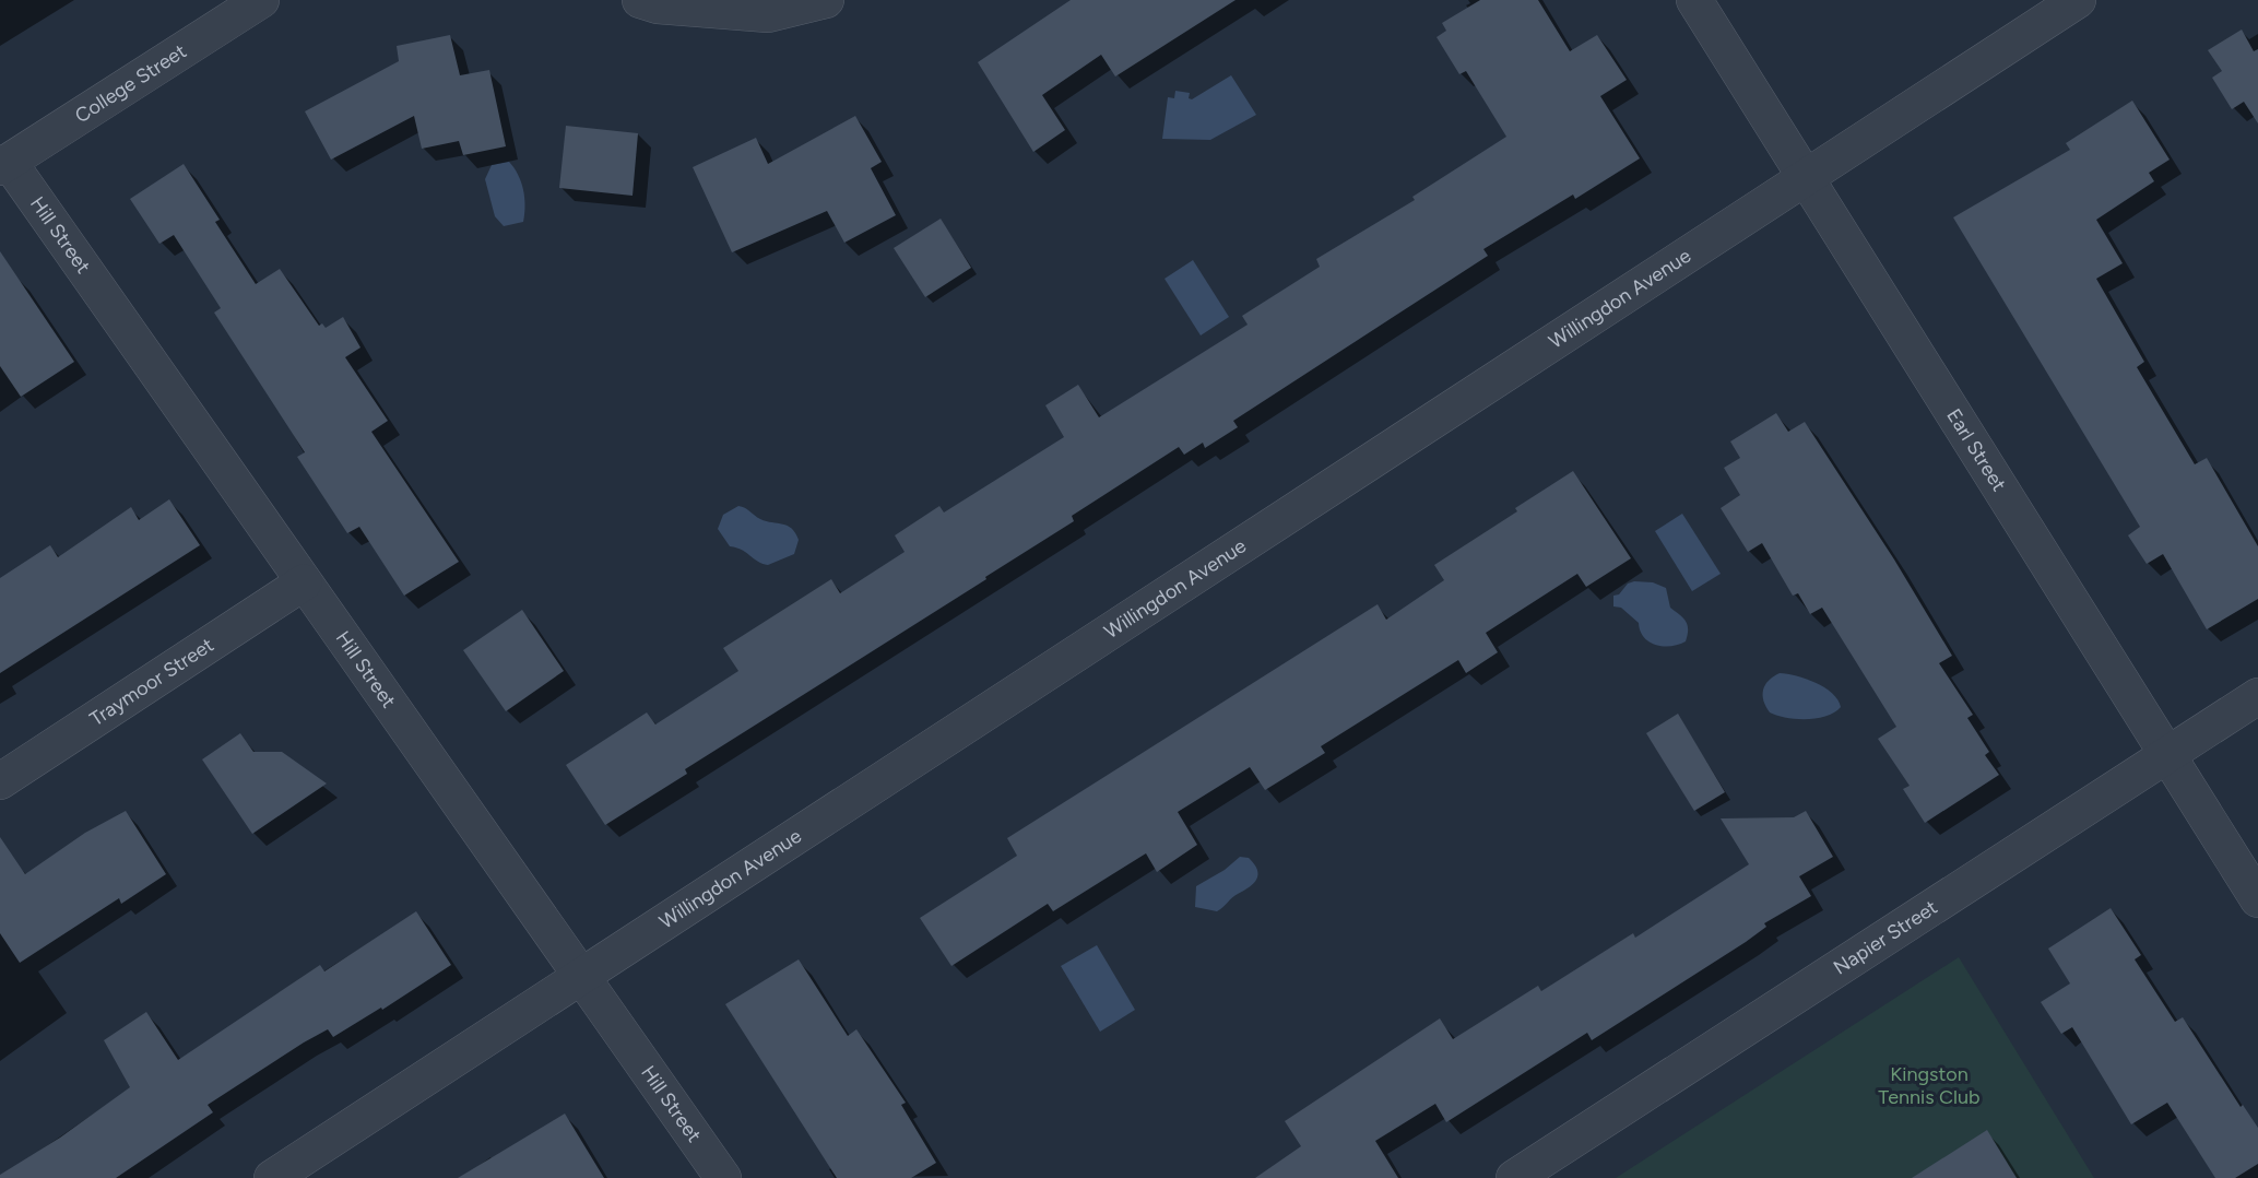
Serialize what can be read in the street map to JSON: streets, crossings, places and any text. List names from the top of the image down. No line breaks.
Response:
{"streets":{"street":["College Street","Hill Street","Willingdon Avenue","Earl Street","Traymoor Street","Napier Street"]},"crossings":[["College Street","Hill Street"],["Hill Street","Willingdon Avenue"],["Hill Street","Traymoor Street"],["Willingdon Avenue","Earl Street"],["Earl Street","Napier Street"]],"parks":["Kingston Tennis Club"]}
